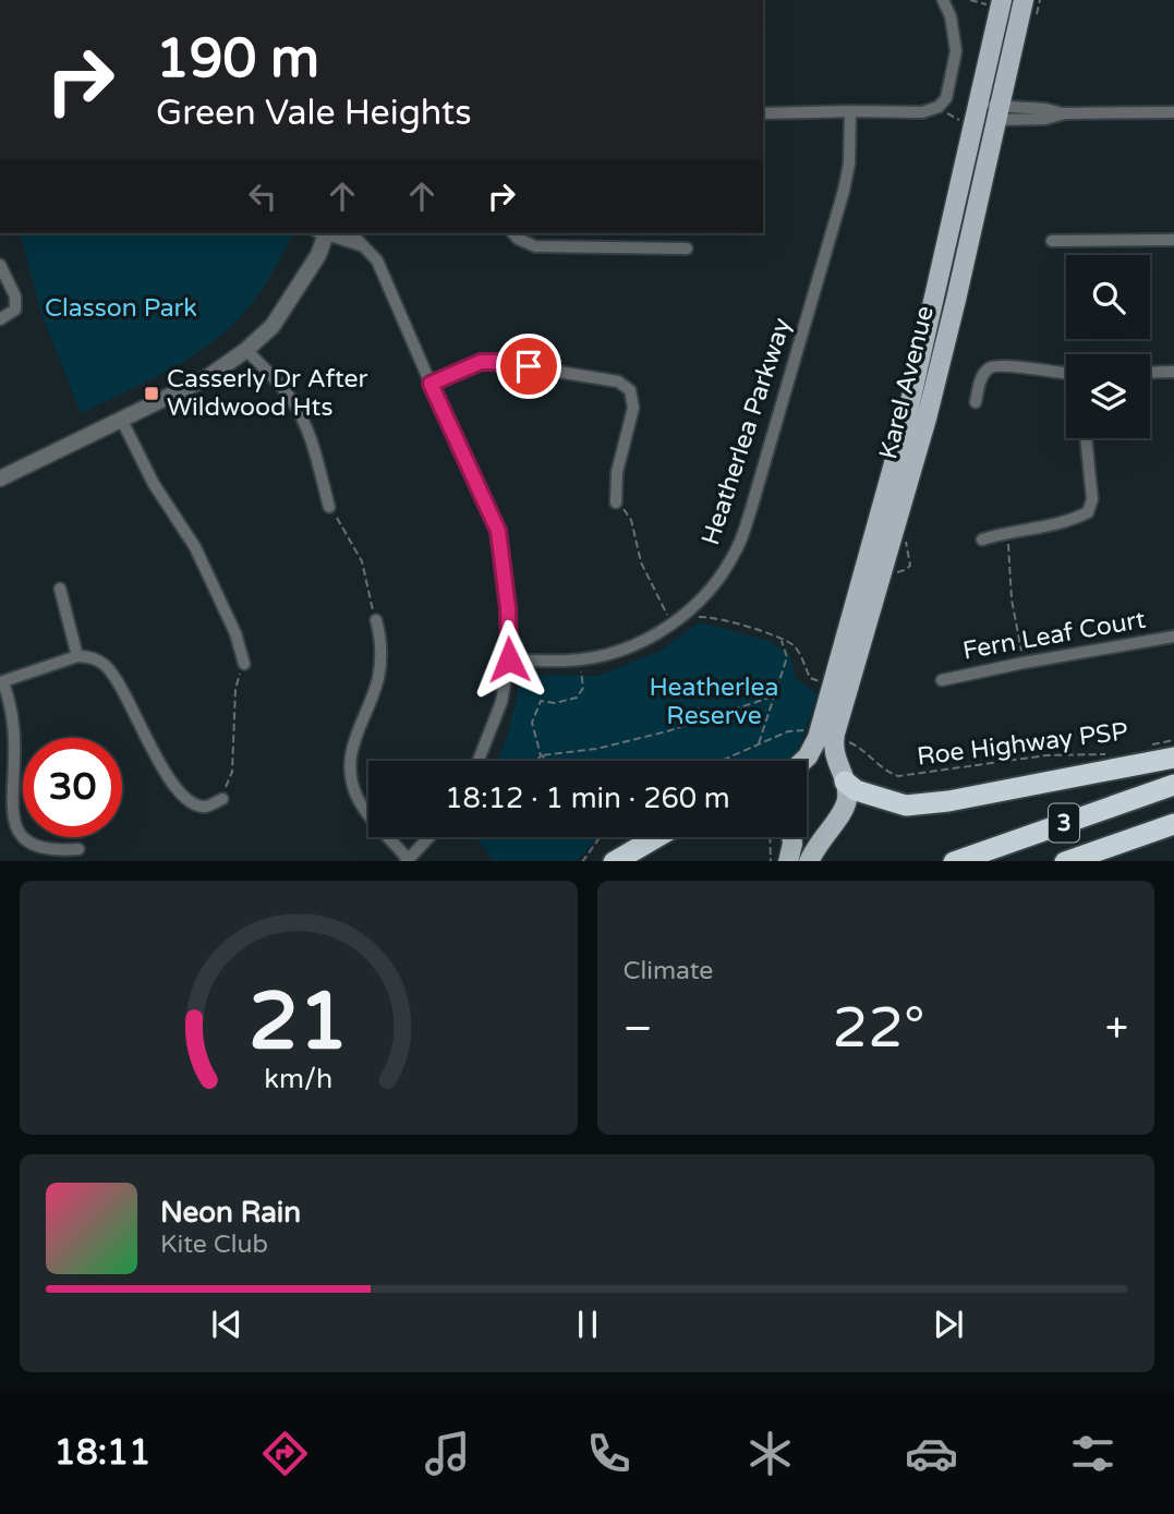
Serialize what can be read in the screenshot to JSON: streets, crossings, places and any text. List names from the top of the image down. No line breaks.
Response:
{"streets":{"highway":["3"],"main road":["Karel Avenue"],"street":["Heatherlea Parkway","Fern Leaf Court"],"path":["Roe Highway PSP"]},"parks":["Classon Park","Heatherlea Reserve"],"places":{"transit":["Casserly Dr After Wildwood Hts"]},"page":{"turn":["190 m","Green Vale Heights"],"limit":"30","trip":"18:12 · 1 min · 260 m","tile":"Climate","heat":["−","22°","+"],"song":["Neon Rain","Kite Club"],"tabs":"18:11","gauge":["21","km/h"]}}
